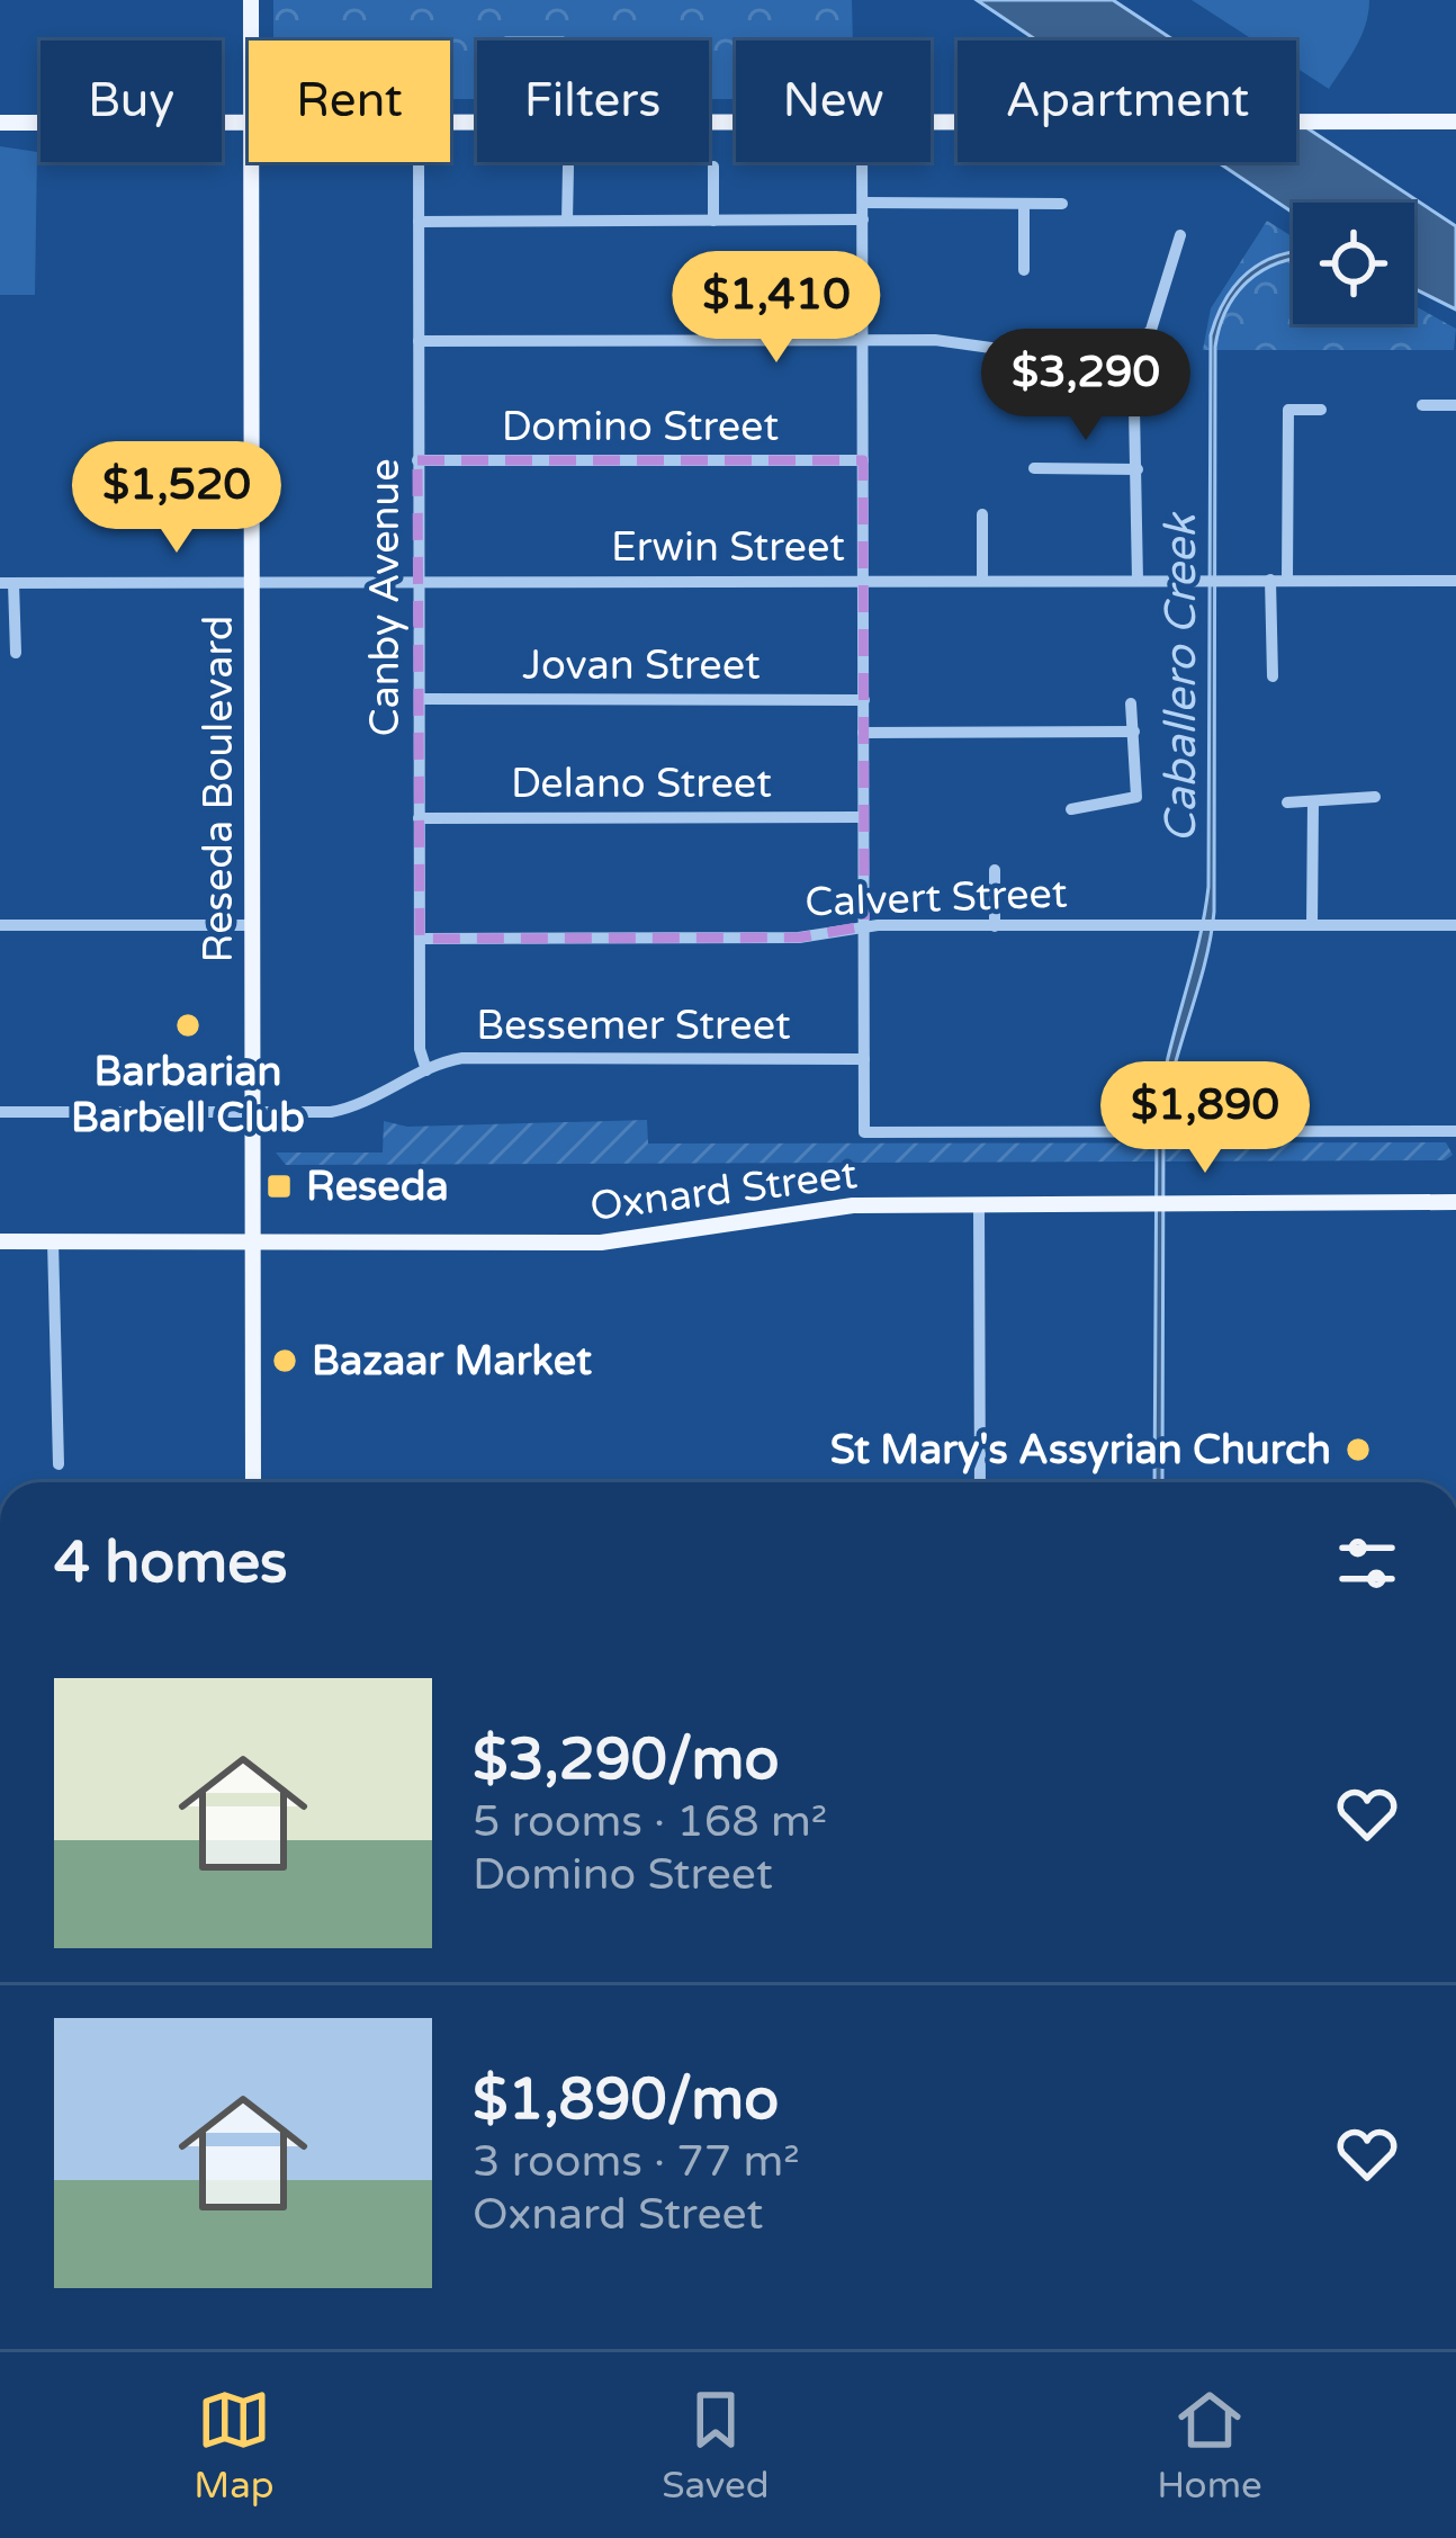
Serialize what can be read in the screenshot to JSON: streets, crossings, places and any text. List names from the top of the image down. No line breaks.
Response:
{"streets":{"main road":["Reseda Boulevard","Oxnard Street"],"street":["Domino Street","Erwin Street","Canby Avenue","Jovan Street","Delano Street","Calvert Street","Bessemer Street"]},"crossings":[["Domino Street","Canby Avenue"],["Erwin Street","Canby Avenue"],["Erwin Street","Reseda Boulevard"],["Canby Avenue","Jovan Street"],["Canby Avenue","Delano Street"],["Canby Avenue","Calvert Street"],["Canby Avenue","Bessemer Street"],["Reseda Boulevard","Bessemer Street"],["Reseda Boulevard","Oxnard Street"]],"water":["Caballero Creek"],"places":{"other":["Barbarian Barbell Club","Bazaar Market","St Mary's Assyrian Church"],"transit":["Reseda"]},"page":{"chip":["Buy","Rent","Filters","New","Apartment"],"price":["$1,410","$3,290","$1,520","$1,890"],"heading":"4 homes","list":[{"name":"$3,290/mo","note":"5 rooms · 168 m² · Domino Street"},{"name":"$1,890/mo","note":"3 rooms · 77 m² · Oxnard Street"}],"tabs":["Map","Saved","Home"]}}
